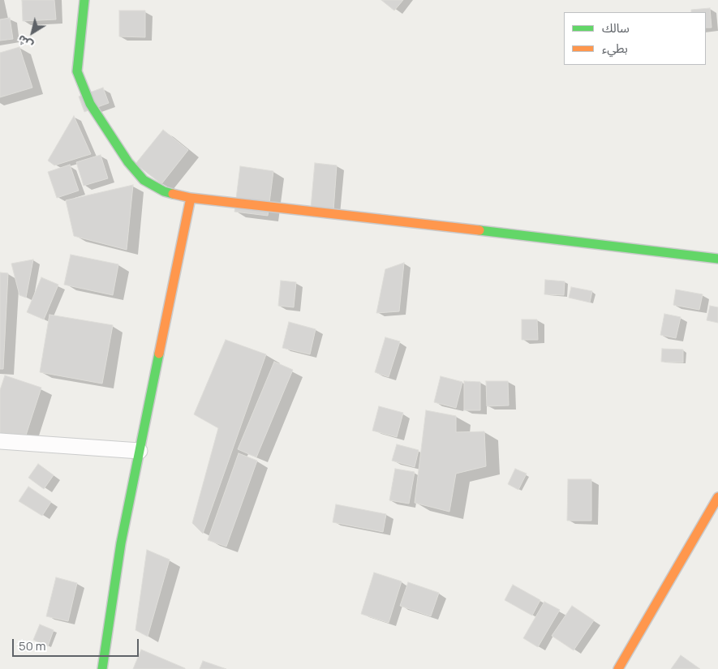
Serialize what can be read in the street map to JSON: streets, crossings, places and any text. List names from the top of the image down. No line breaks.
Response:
{"legend":["سالك","بطيء"],"scale_bar":"50 m","north":"bottom left"}
